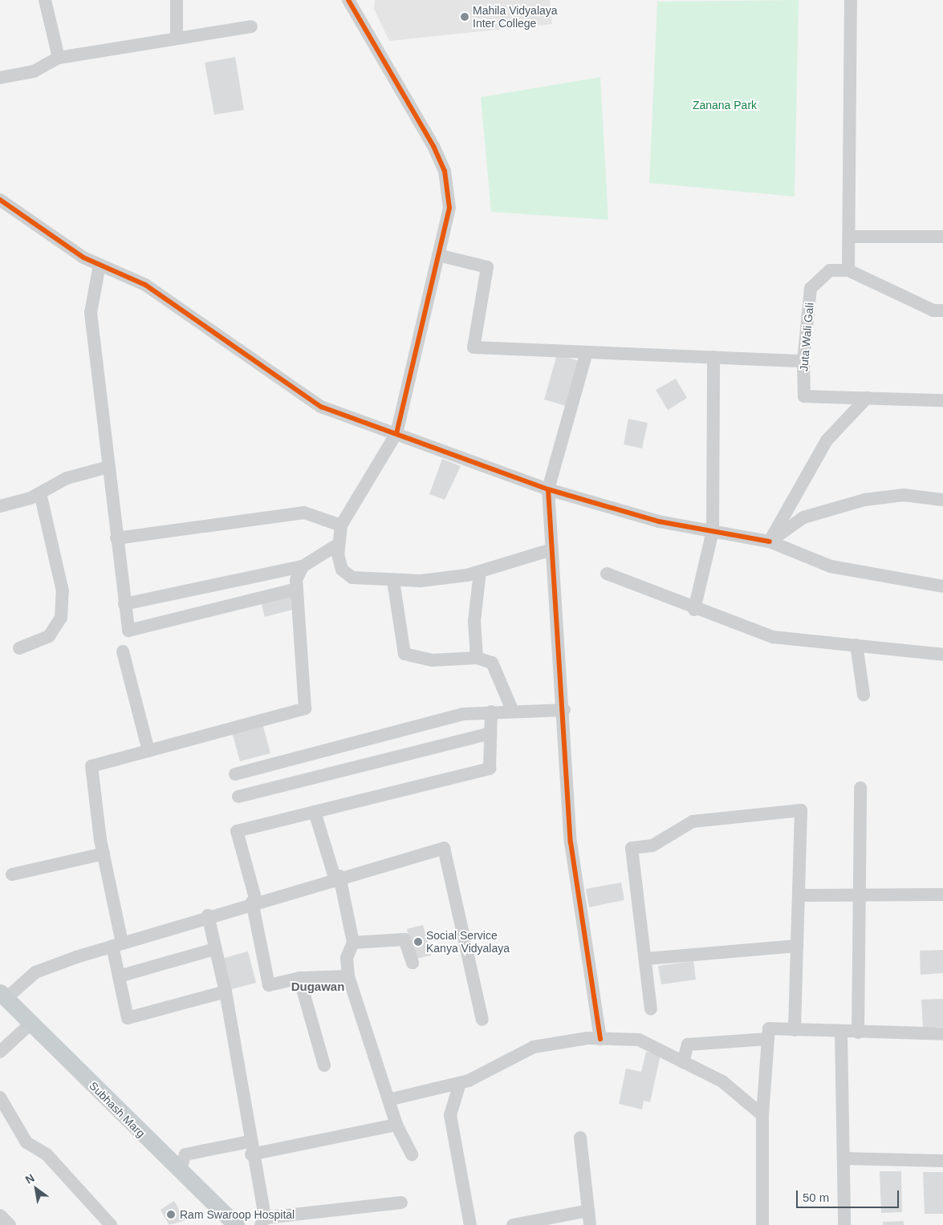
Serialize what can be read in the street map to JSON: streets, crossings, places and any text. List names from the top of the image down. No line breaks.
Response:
{"streets":{"main road":["Subhash Marg"],"street":["Juta Wali Gali"]},"districts":["Dugawan"],"parks":["Zanana Park"],"places":["Mahila Vidyalaya Inter College","Social Service Kanya Vidyalaya","Ram Swaroop Hospital"],"scale_bar":"50 m","north":"top left"}
